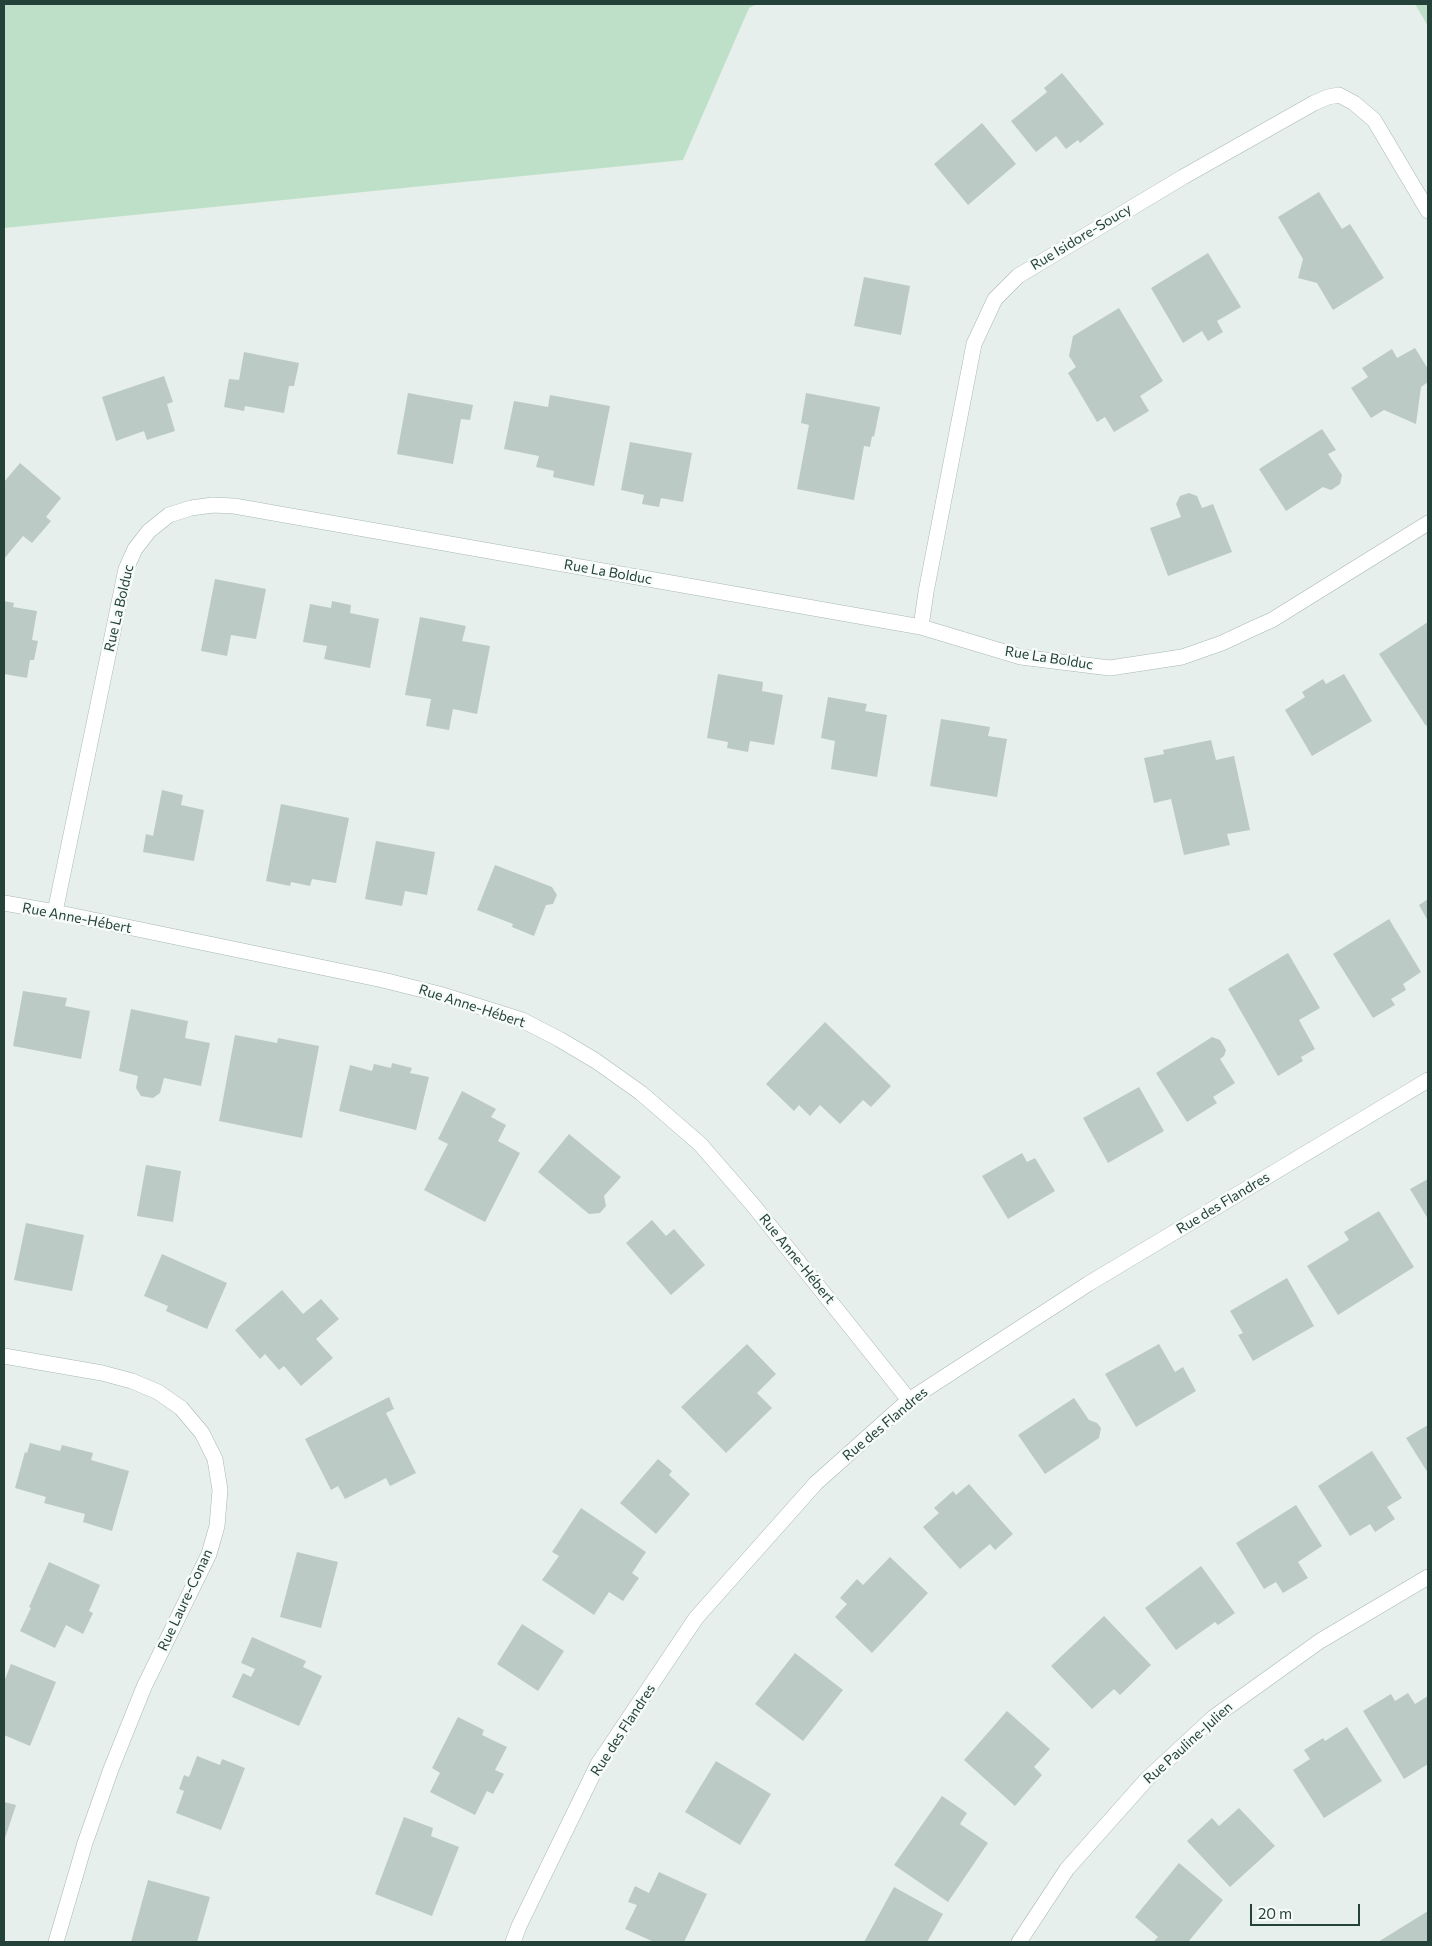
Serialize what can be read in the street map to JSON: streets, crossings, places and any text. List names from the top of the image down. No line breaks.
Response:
{"streets":{"street":["Rue Isidore-Soucy","Rue La Bolduc","Rue Anne-Hébert","Rue des Flandres","Rue Laure-Conan","Rue Pauline-Julien"]},"crossings":[["Rue Isidore-Soucy","Rue La Bolduc"],["Rue La Bolduc","Rue Anne-Hébert"],["Rue Anne-Hébert","Rue des Flandres"]],"scale_bar":"20 m"}
